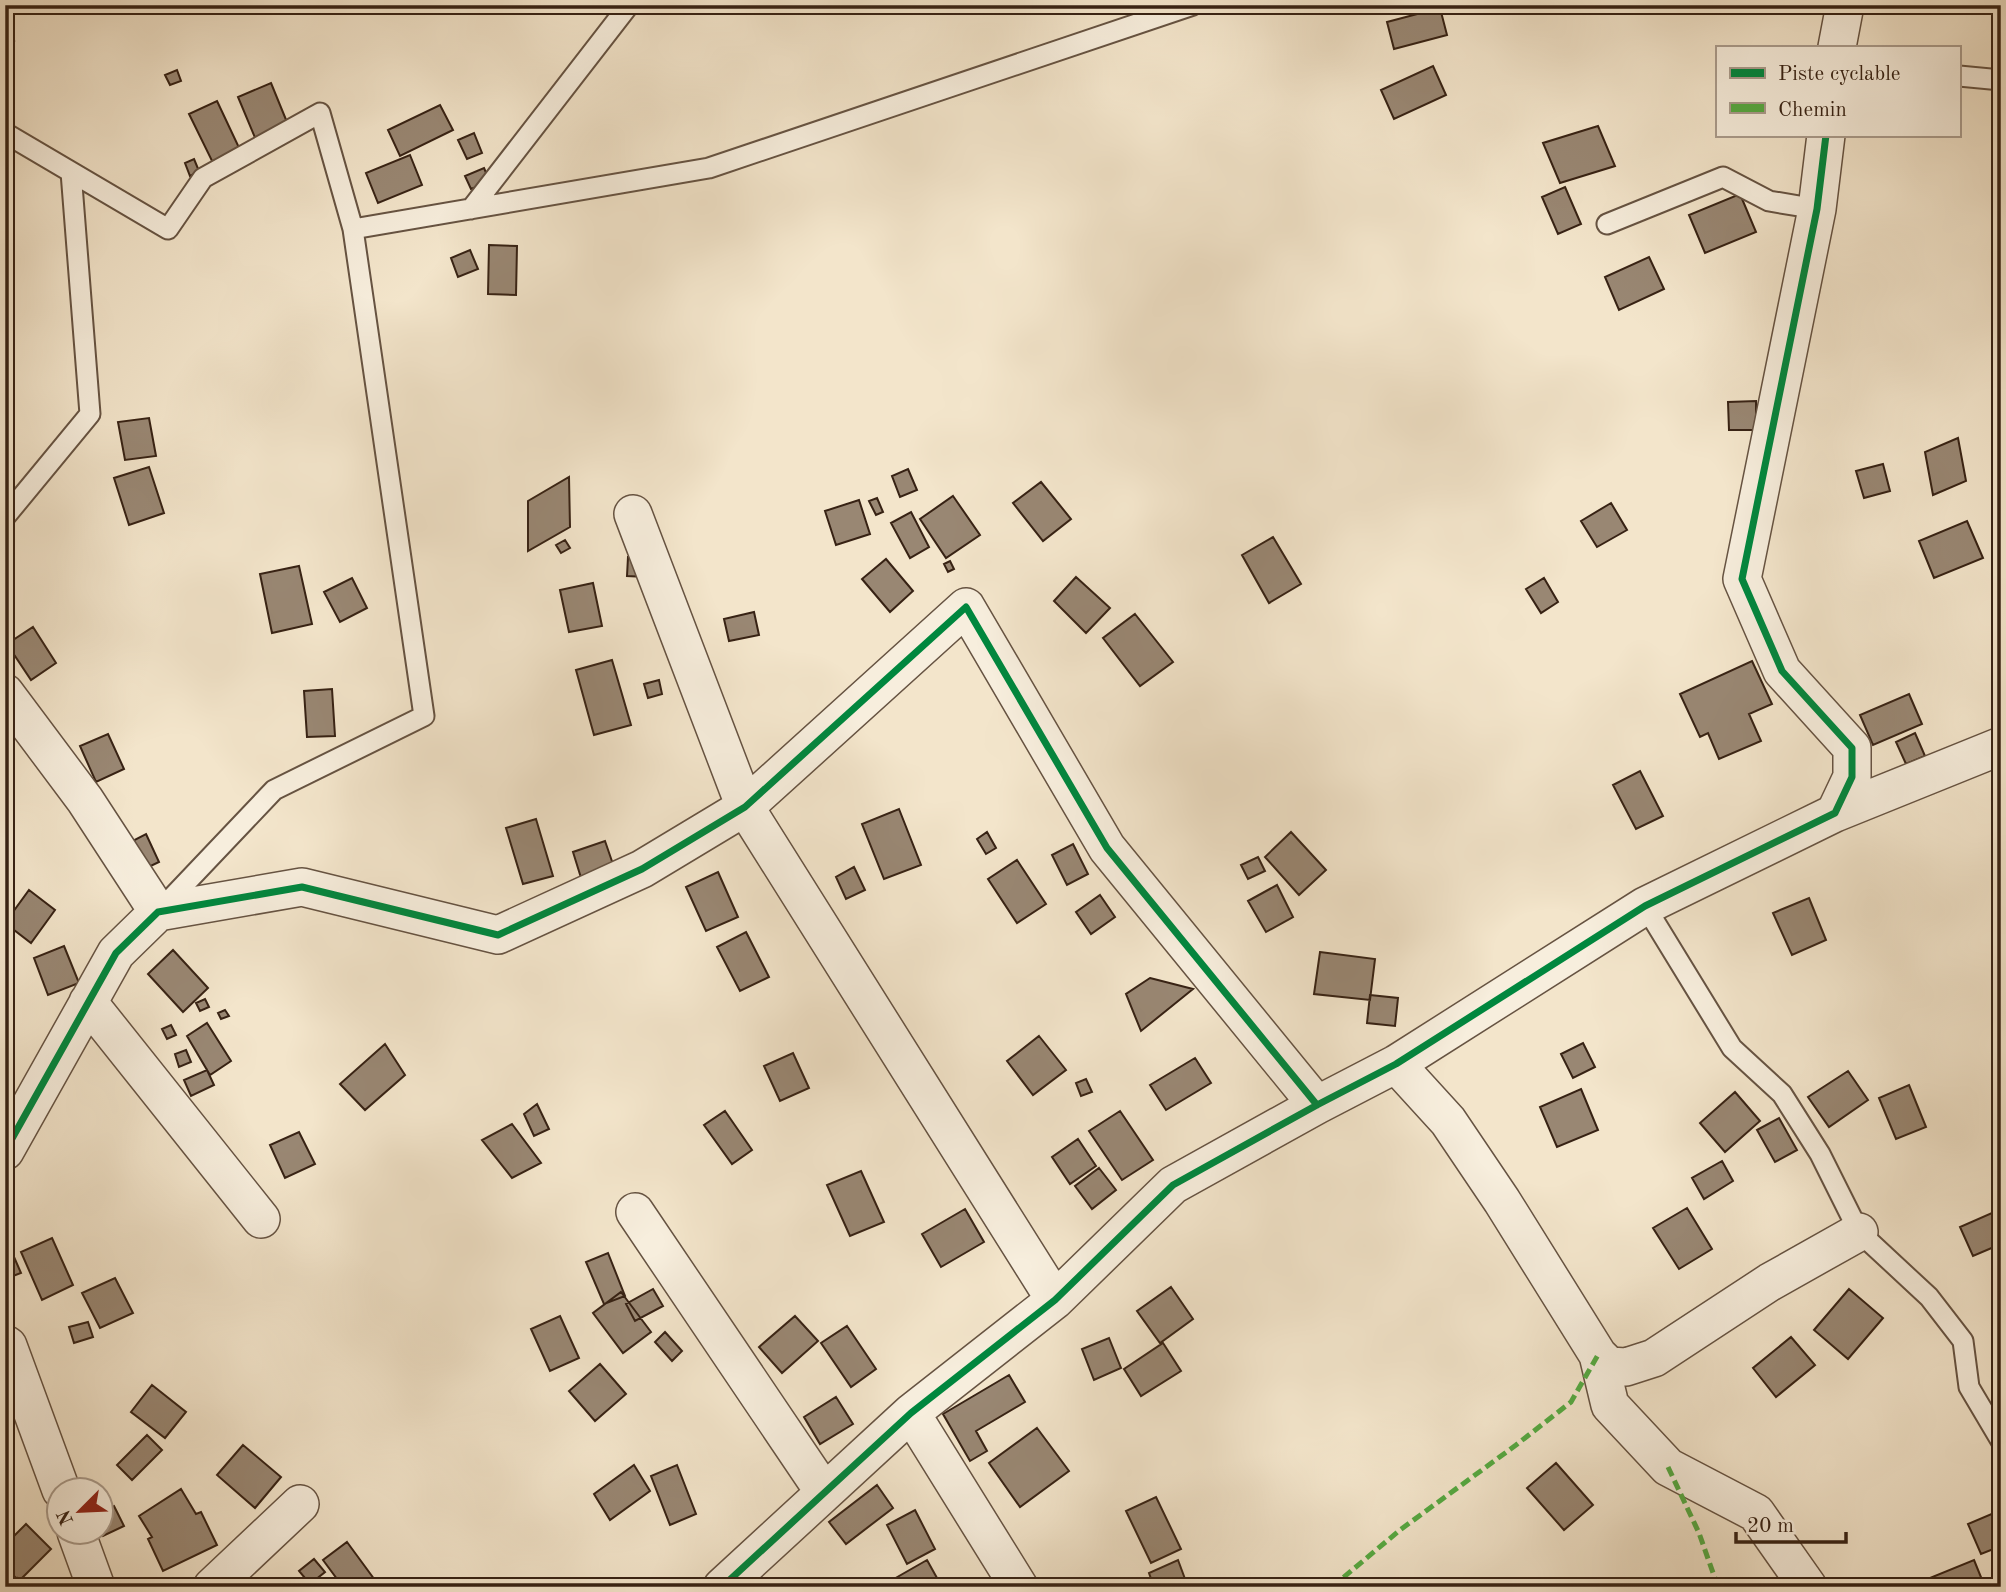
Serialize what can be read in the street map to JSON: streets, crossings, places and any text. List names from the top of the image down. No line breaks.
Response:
{"legend":["Piste cyclable","Chemin"],"scale_bar":"20 m","north":"bottom left"}
